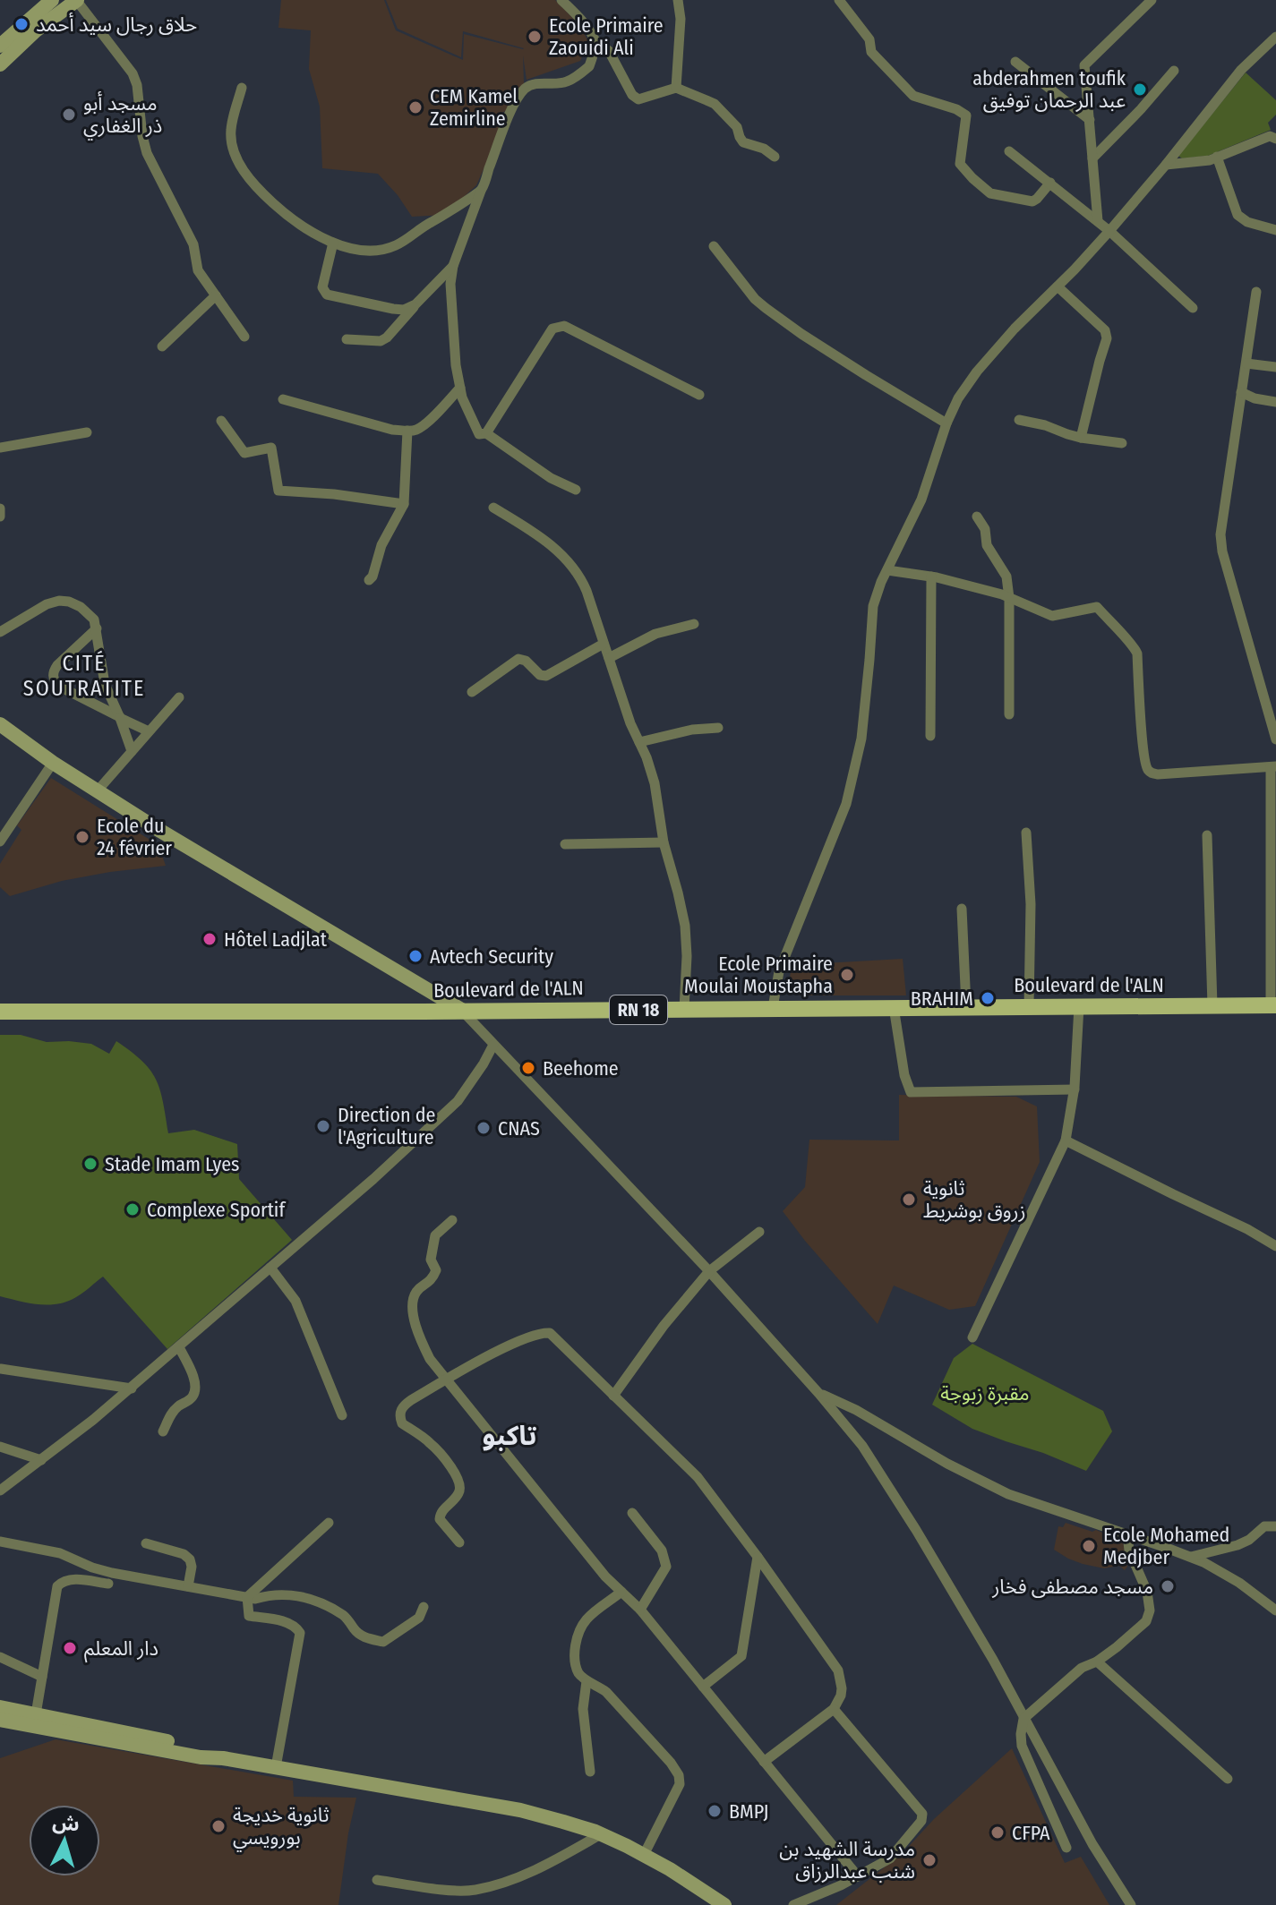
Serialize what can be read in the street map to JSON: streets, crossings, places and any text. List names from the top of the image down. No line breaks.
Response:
{"streets":{"main road":["Boulevard de l'ALN","RN 18"]},"districts":["CITÉ SOUTRATITE","تاكبو"],"parks":["مقبرة زبوجة"],"places":["حلاق رجال سيد أحمد","Ecole Primaire Zaouidi Ali","abderahmen toufik عبد الرحمان توفيق","CEM Kamel Zemirline","مسجد أبو ذر الغفاري","Ecole du 24 février","Hôtel Ladjlat","Avtech Security","Ecole Primaire Moulai Moustapha","BRAHIM","Beehome","Direction de l'Agriculture","CNAS","Stade Imam Lyes","ثانوية زروق بوشريط","Complexe Sportif","Ecole Mohamed Medjber","مسجد مصطفى فخار","دار المعلم","BMPJ","ثانوية خديجة بورويسي","CFPA","مدرسة الشهيد بن شنب عبدالرزاق"],"north":"top"}
